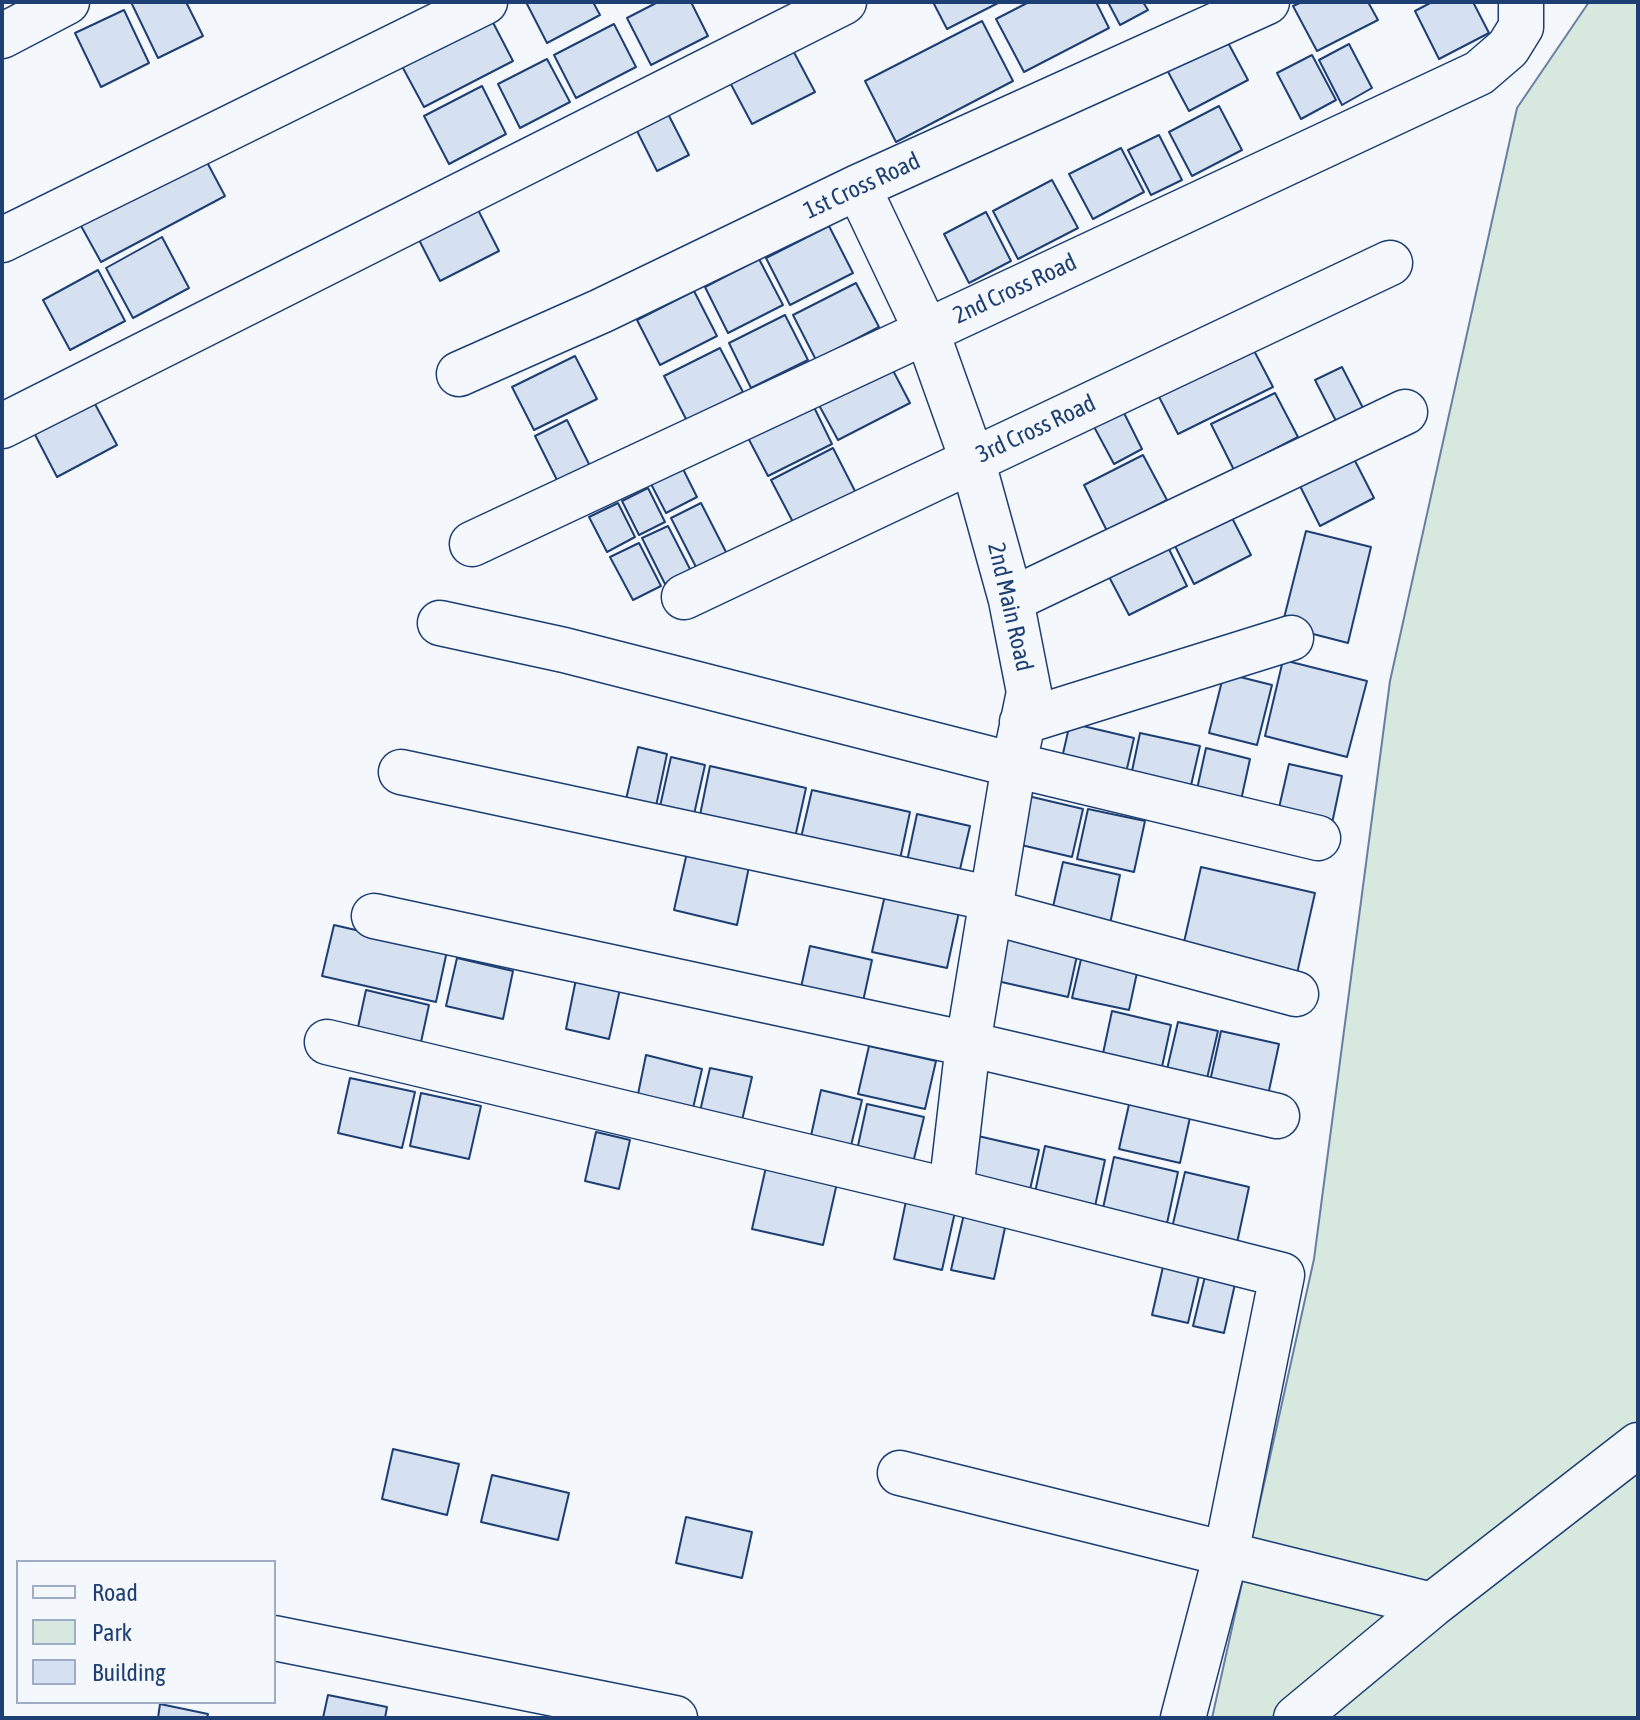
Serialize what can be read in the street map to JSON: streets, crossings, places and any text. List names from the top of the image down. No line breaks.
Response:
{"streets":{"street":["1st Cross Road","2nd Cross Road","3rd Cross Road","2nd Main Road"]},"crossings":[["1st Cross Road","2nd Main Road"],["2nd Cross Road","2nd Main Road"],["3rd Cross Road","2nd Main Road"]],"legend":["Road","Park","Building"]}
